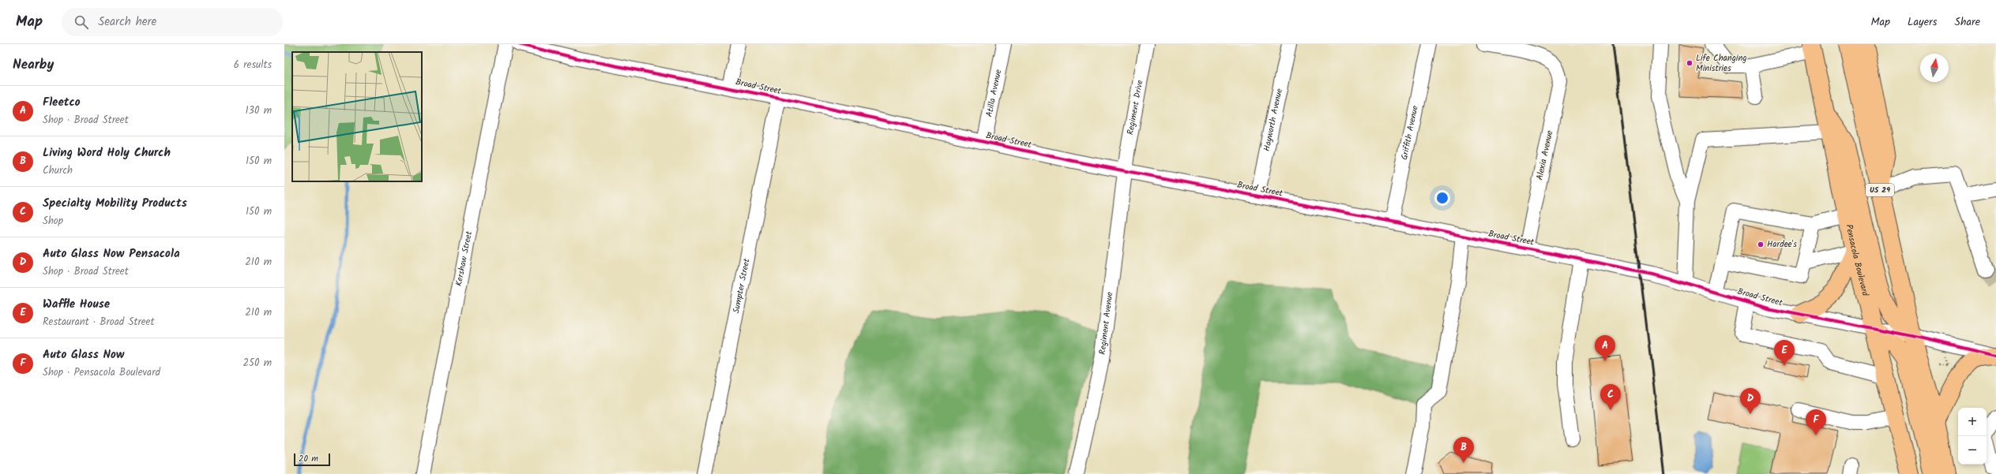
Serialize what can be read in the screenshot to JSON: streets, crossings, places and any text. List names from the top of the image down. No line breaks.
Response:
{"streets":{"highway":["US 29","Pensacola Boulevard"],"street":["Broad Street","Atilla Avenue","Regiment Drive","Hayworth Avenue","Griffith Avenue","Alexia Avenue","Kershaw Street","Sumpter Street","Regiment Avenue"]},"crossings":[["Broad Street","Atilla Avenue"],["Broad Street","Regiment Drive"],["Broad Street","Hayworth Avenue"],["Broad Street","Griffith Avenue"],["Broad Street","Alexia Avenue"],["Broad Street","US 29"],["Broad Street","Pensacola Boulevard"],["Broad Street","Sumpter Street"],["Broad Street","Regiment Avenue"],["Regiment Drive","Regiment Avenue"]],"places":["Life Changing Ministries","Hardee's"],"scale_bar":"20 m","north":"top","page":{"header":"Map","search":"Search here","nav":["Map","Layers","Share"],"heading":["Nearby","6 results"],"list":[{"mark":"A","name":"Fleetco","note":"Shop · Broad Street","value":"130 m"},{"mark":"B","name":"Living Word Holy Church","note":"Church","value":"150 m"},{"mark":"C","name":"Specialty Mobility Products","note":"Shop","value":"150 m"},{"mark":"D","name":"Auto Glass Now Pensacola","note":"Shop · Broad Street","value":"210 m"},{"mark":"E","name":"Waffle House","note":"Restaurant · Broad Street","value":"210 m"},{"mark":"F","name":"Auto Glass Now","note":"Shop · Pensacola Boulevard","value":"250 m"}],"pins":["A","E","C","D","F","B"],"map_buttons":["+","−"],"scale":"20 m"}}
